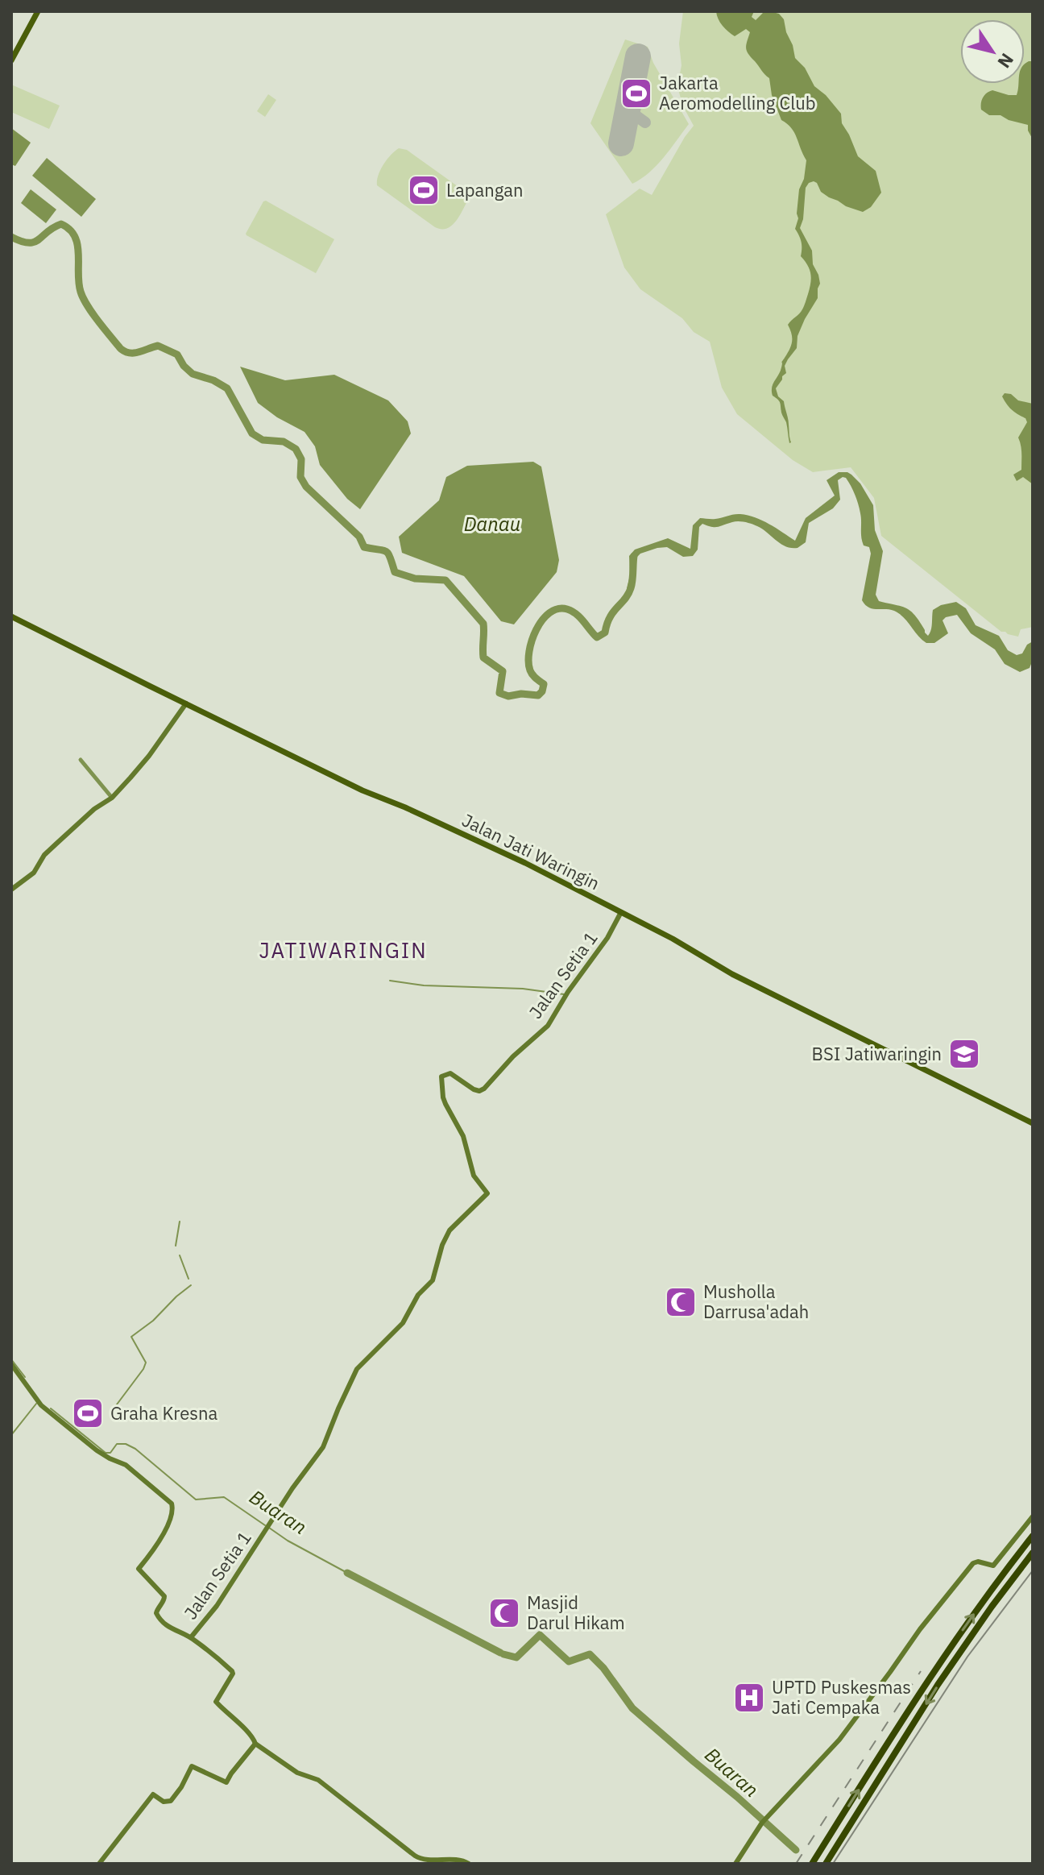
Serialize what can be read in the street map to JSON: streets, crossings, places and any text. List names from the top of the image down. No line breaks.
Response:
{"streets":{"main road":["Jalan Jati Waringin"],"street":["Jalan Setia 1"]},"crossings":[["Jalan Jati Waringin","Jalan Setia 1"]],"districts":["JATIWARINGIN"],"water":["Danau","Buaran"],"places":{"sports":["Jakarta Aeromodelling Club","Lapangan","Graha Kresna"],"school or university":["BSI Jatiwaringin"],"mosque":["Musholla Darrusa'adah","Masjid Darul Hikam"],"hospital":["UPTD Puskesmas Jati Cempaka"]},"north":"bottom right"}
